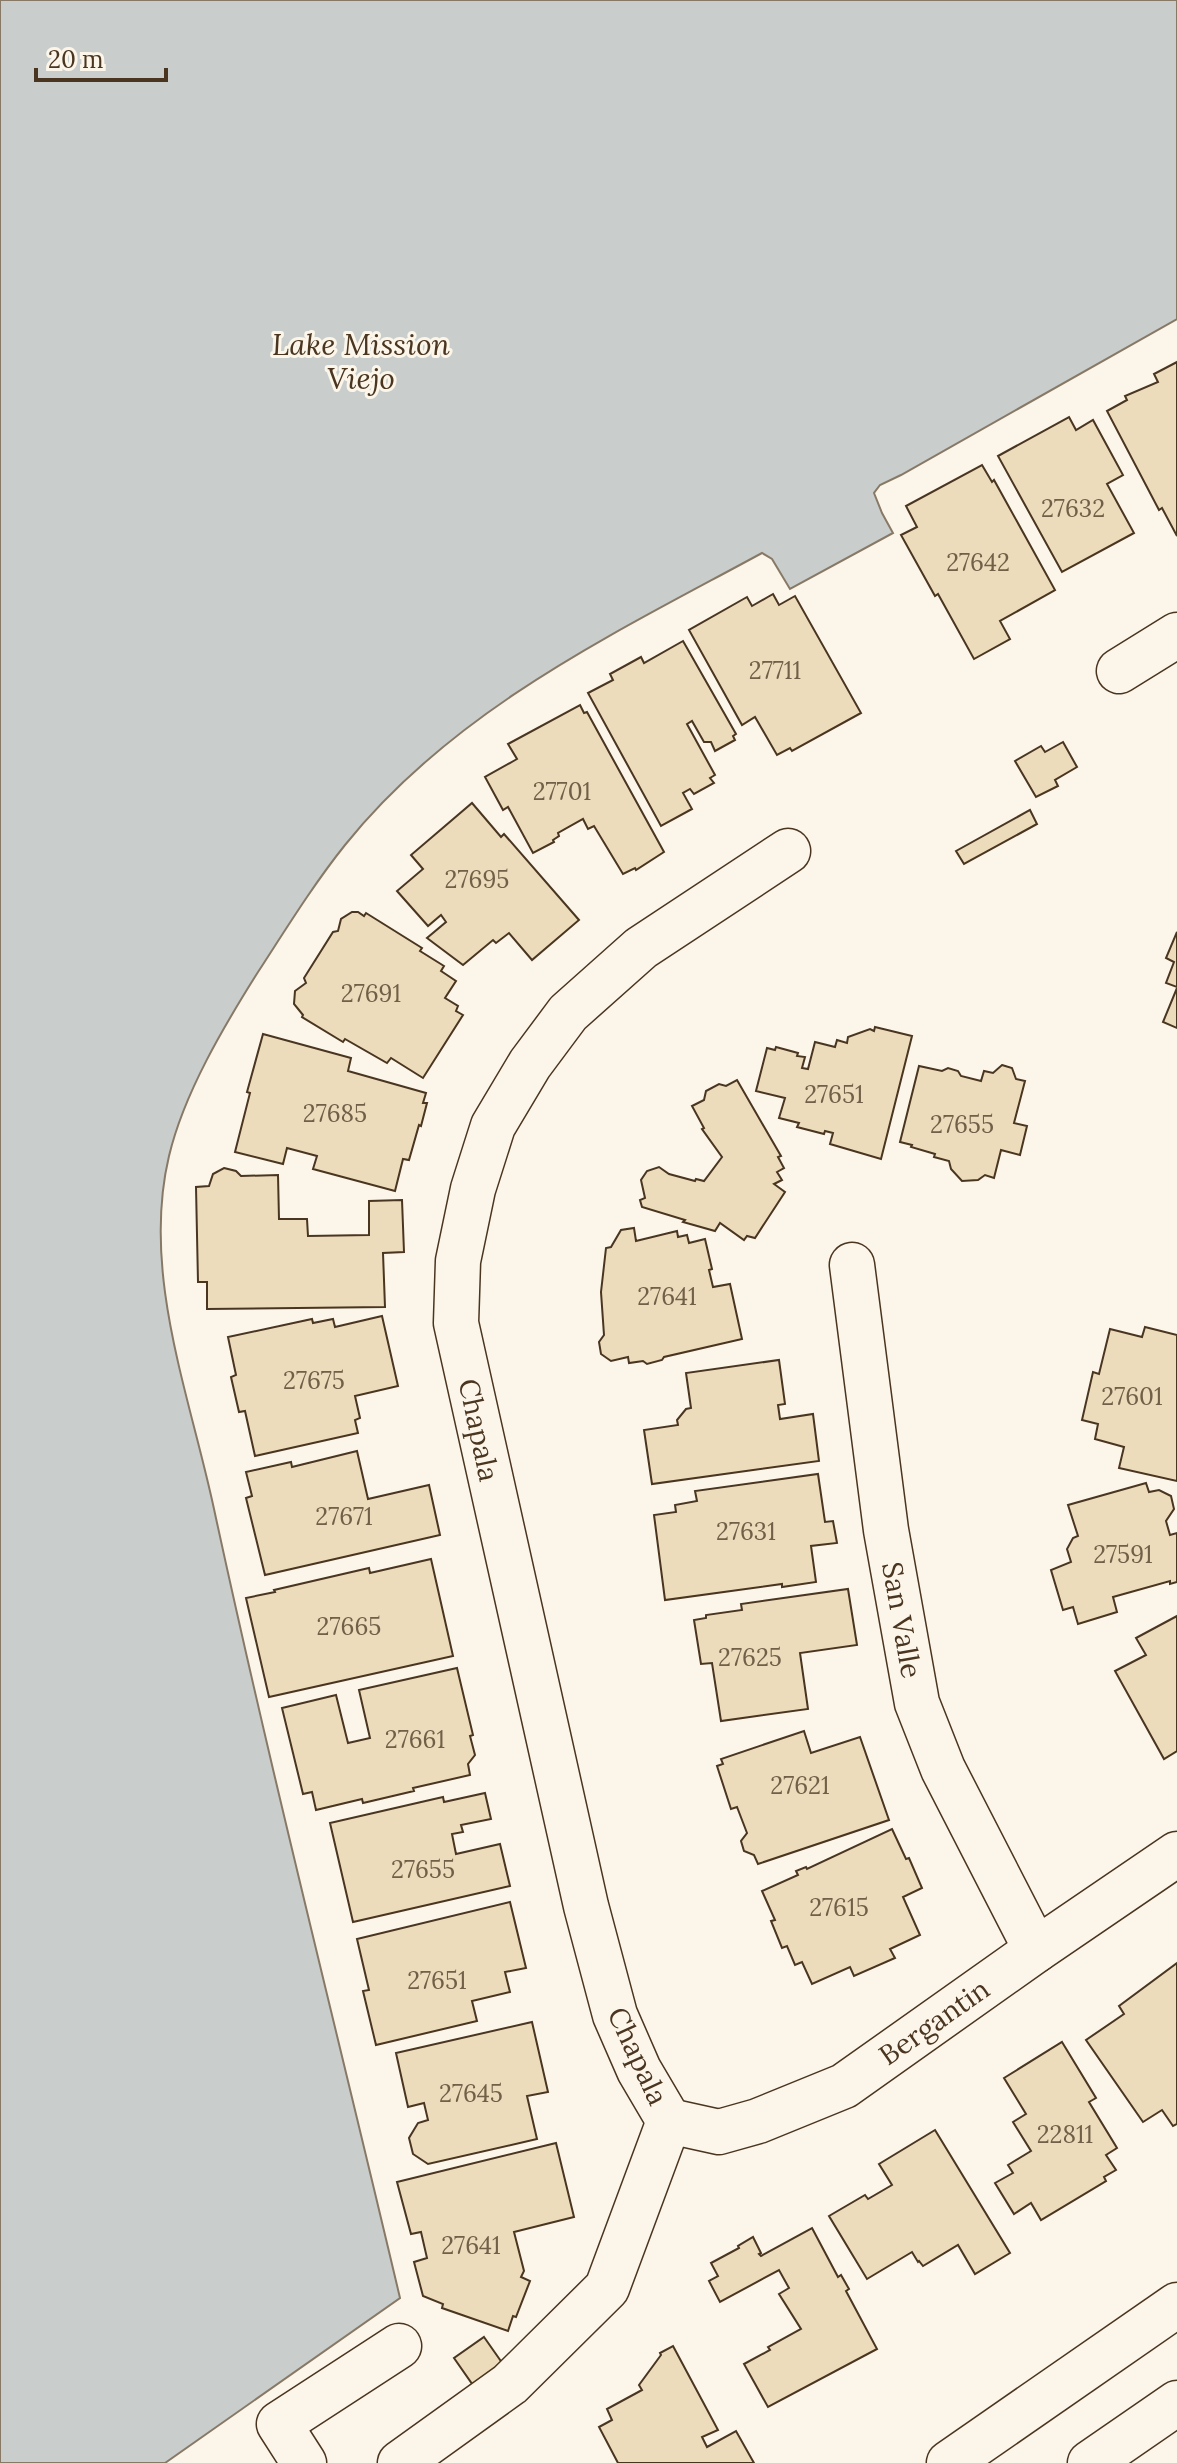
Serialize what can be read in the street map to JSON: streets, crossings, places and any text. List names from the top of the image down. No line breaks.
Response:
{"streets":{"street":["Chapala","San Valle","Bergantin"]},"crossings":[["Chapala","Bergantin"],["San Valle","Bergantin"]],"water":["Lake Mission Viejo"],"house_numbers":["27632","27642","27711","27701","27695","27691","27651","27685","27655","27641","27675","27601","27671","27631","27591","27665","27625","27661","27621","27655","27615","27651","27645","22811","27641"],"scale_bar":"20 m"}
